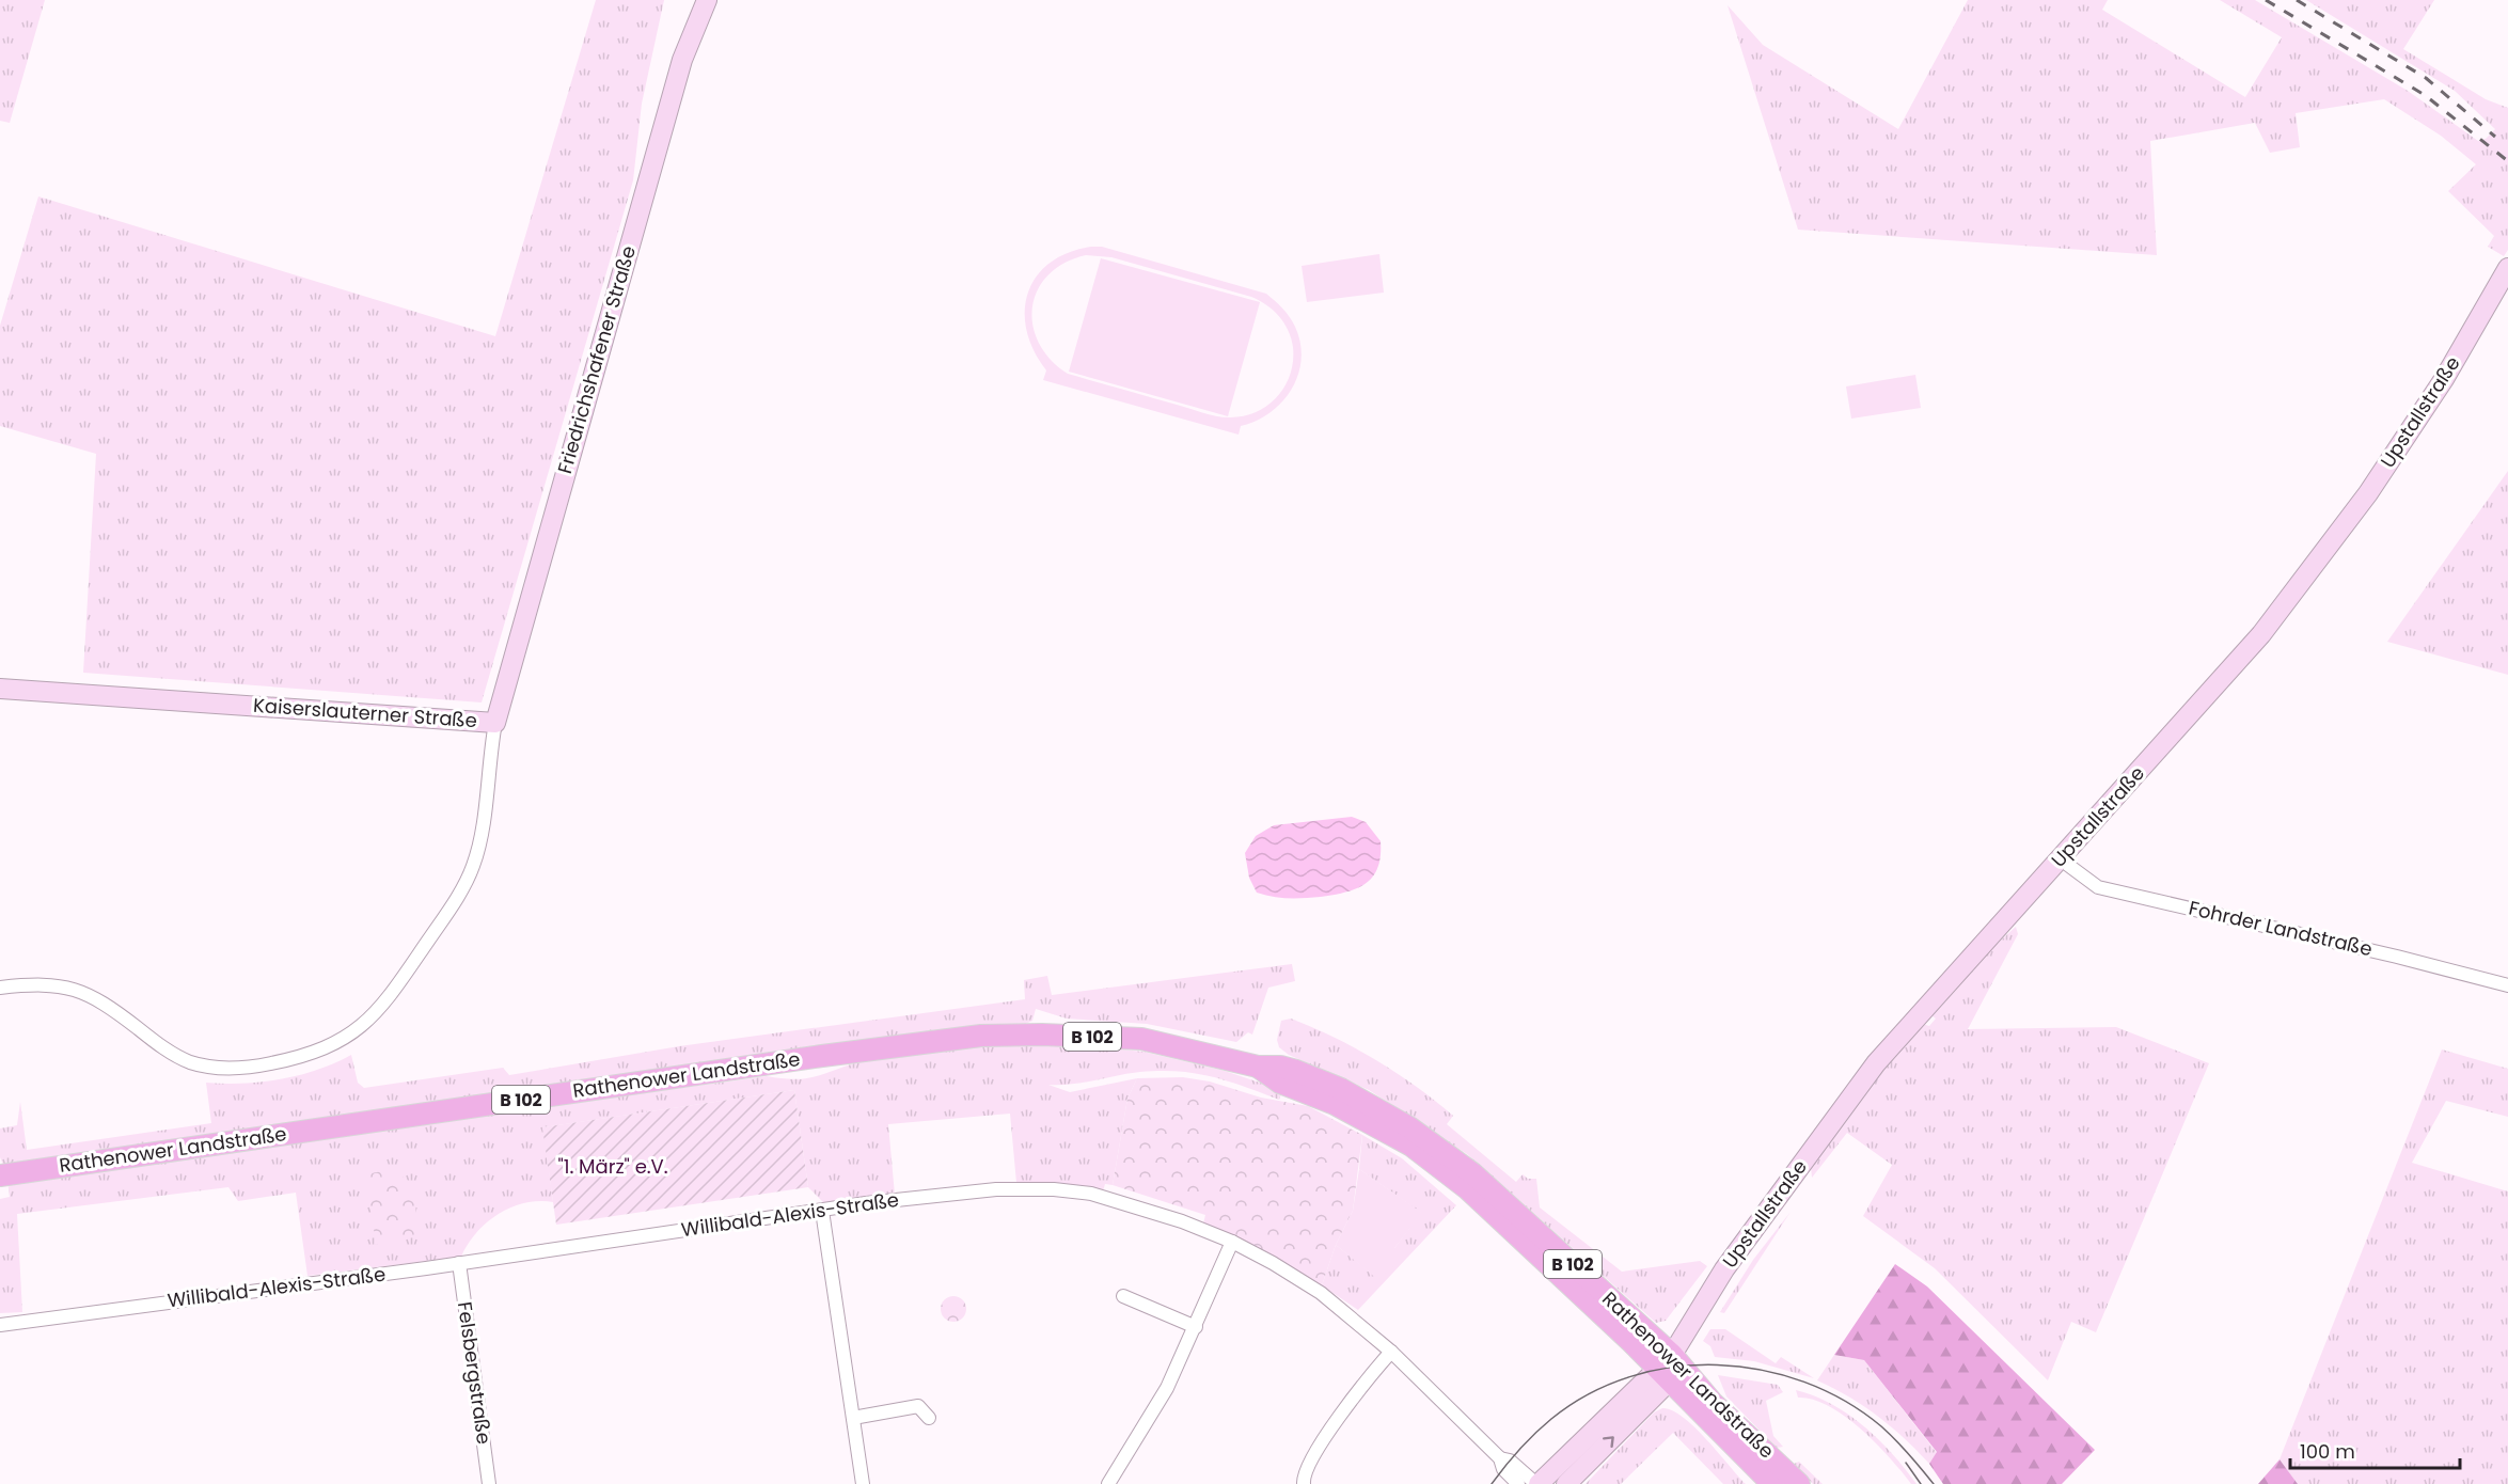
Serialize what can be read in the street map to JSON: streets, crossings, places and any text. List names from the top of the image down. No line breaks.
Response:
{"streets":{"main road":["B 102","Rathenower Landstraße"],"street":["Friedrichshafener Straße","Upstallstraße","Kaiserslauterner Straße","Fohrder Landstraße","Willibald-Alexis-Straße","Felsbergstraße"]},"crossings":[["Friedrichshafener Straße","Kaiserslauterner Straße"],["Upstallstraße","Fohrder Landstraße"],["Upstallstraße","Rathenower Landstraße"],["Willibald-Alexis-Straße","Felsbergstraße"]],"parks":["\"1. März\" e.V."],"scale_bar":"100 m"}
